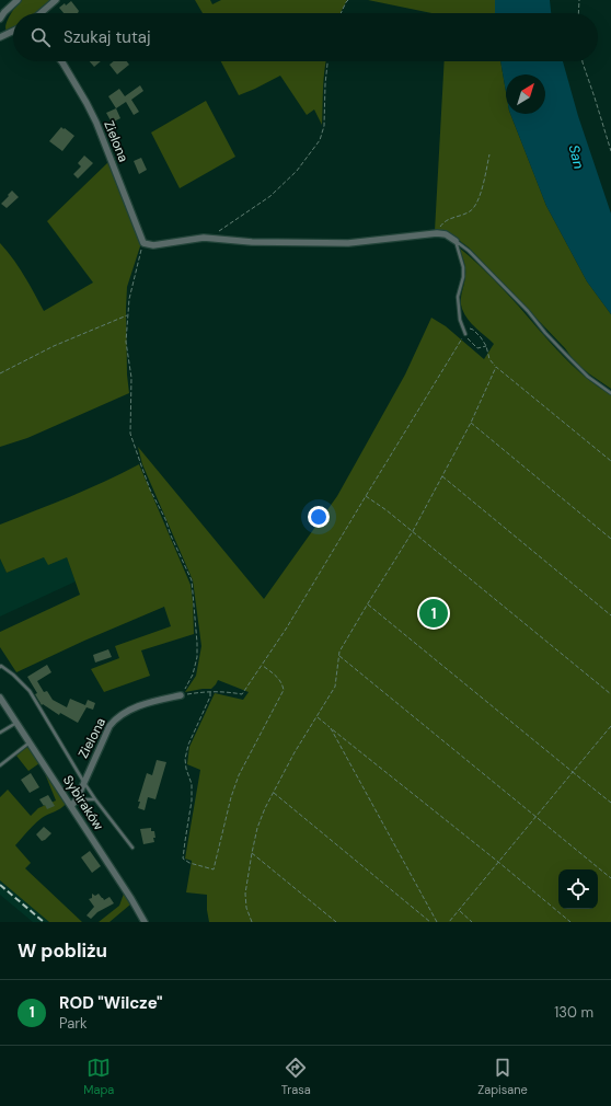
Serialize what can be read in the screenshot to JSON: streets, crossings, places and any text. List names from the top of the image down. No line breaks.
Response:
{"streets":{"street":["Zielona","Sybiraków"]},"crossings":[["Zielona","Sybiraków"]],"water":["San"],"north":"top right","page":{"search":"Szukaj tutaj","pins":"1","heading":"W pobliżu","list":[{"mark":"1","name":"ROD \"Wilcze\"","note":"Park","value":"130 m"}],"nav":["Mapa","Trasa","Zapisane"]}}
